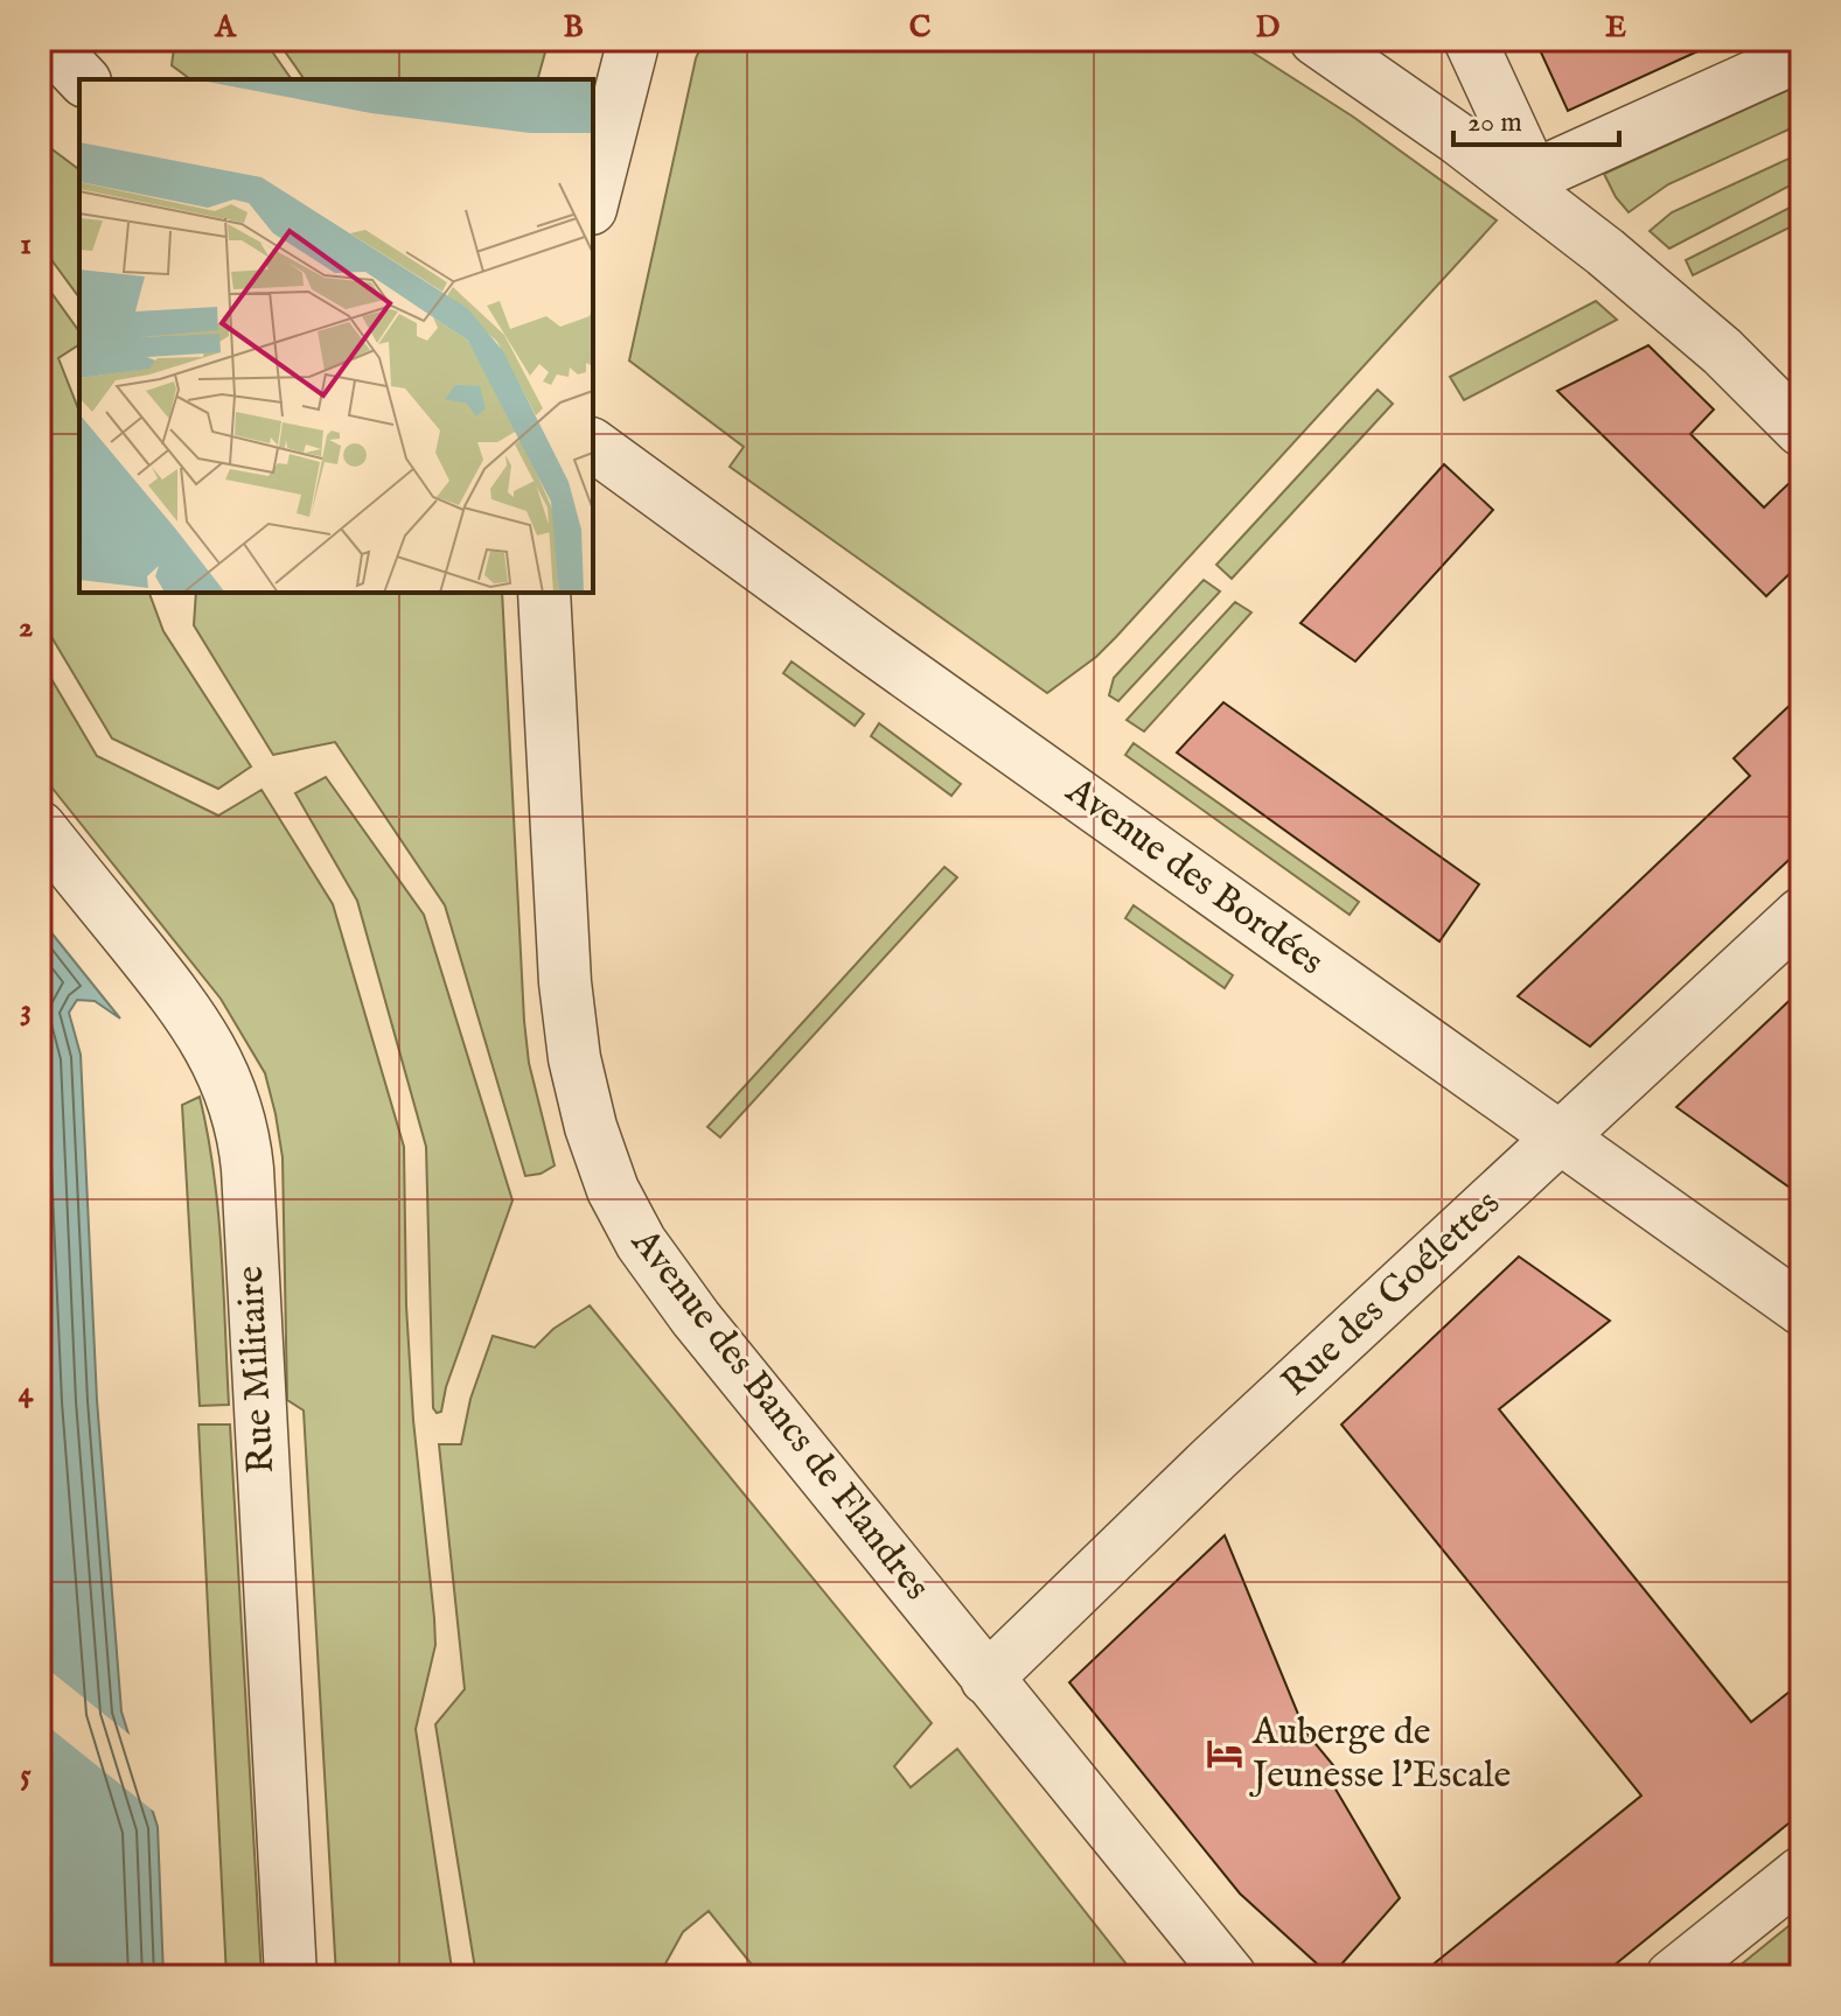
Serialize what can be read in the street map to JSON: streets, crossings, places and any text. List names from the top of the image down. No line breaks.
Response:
{"streets":{"street":["Avenue des Bordées","Rue des Goélettes","Rue Militaire","Avenue des Bancs de Flandres"]},"crossings":[["Avenue des Bordées","Rue des Goélettes"],["Rue des Goélettes","Avenue des Bancs de Flandres"]],"places":{"hotel":["Auberge de Jeunesse l'Escale"]},"scale_bar":"20 m","grid":{"columns":["A","B","C","D","E"],"rows":["1","2","3","4","5"]}}
